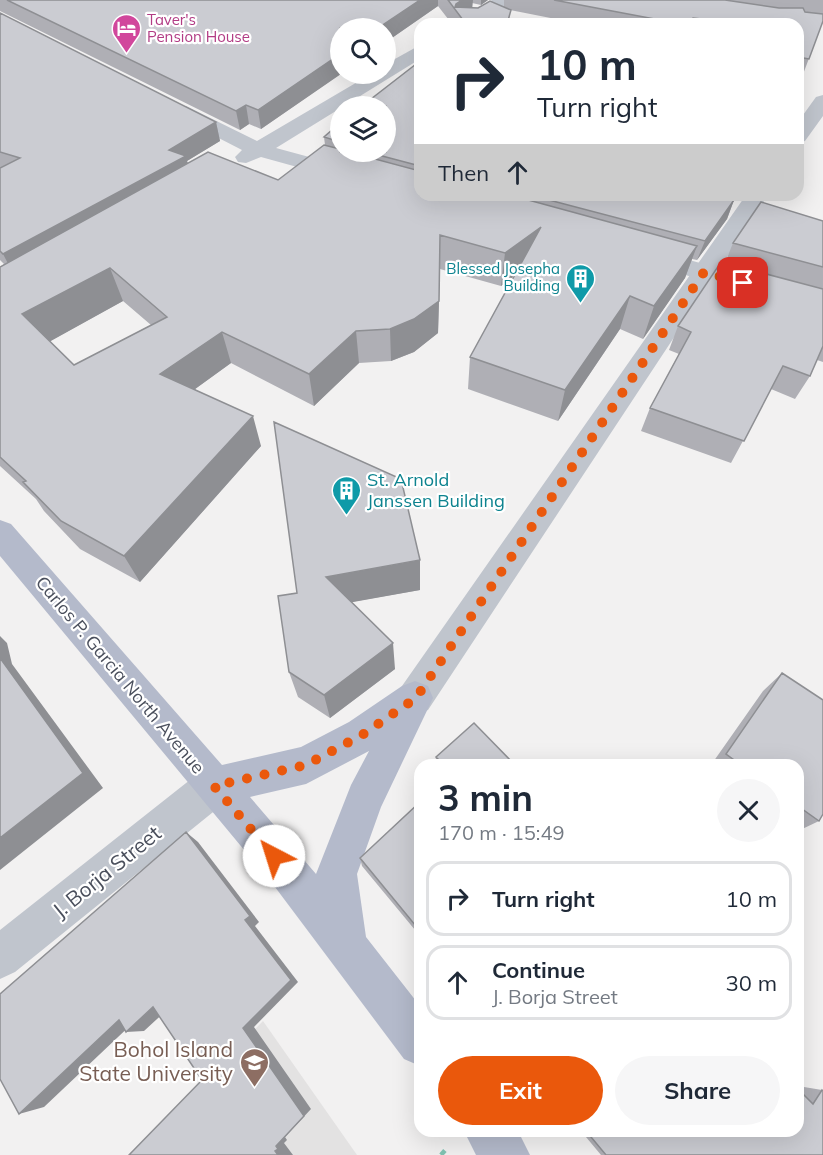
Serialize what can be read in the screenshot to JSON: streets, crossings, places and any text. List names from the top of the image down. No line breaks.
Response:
{"streets":{"main road":["Carlos P. Garcia North Avenue"],"street":["J. Borja Street"]},"crossings":[["Carlos P. Garcia North Avenue","J. Borja Street"]],"places":{"hotel":["Taver's Pension House"],"building":["Blessed Josepha Building","St. Arnold Janssen Building"],"school or university":["Bohol Island State University"]},"page":{"turn":["10 m","Turn right"],"then":"Then","heading":["3 min","170 m · 15:49"],"list":[{"name":"Turn right","value":"10 m"},{"name":"Continue","note":"J. Borja Street","value":"30 m"}],"buttons":["Exit","Share"]}}
